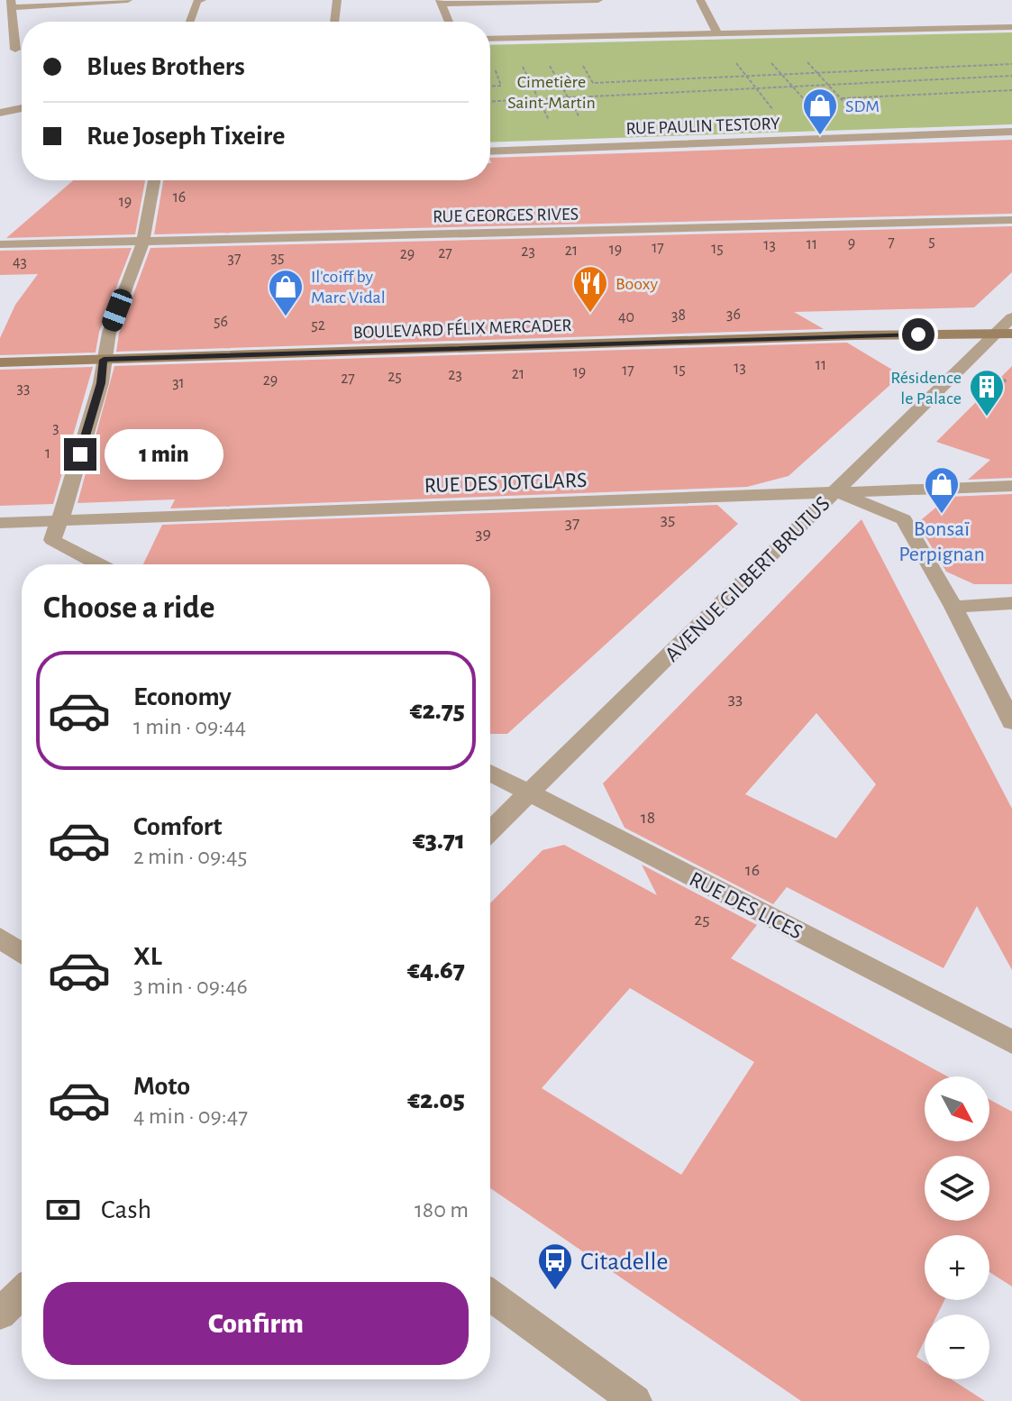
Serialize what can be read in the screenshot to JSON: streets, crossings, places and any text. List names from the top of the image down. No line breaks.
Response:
{"streets":{"main road":["BOULEVARD FÉLIX MERCADER"],"street":["RUE PAULIN TESTORY","RUE GEORGES RIVES","RUE DES JOTGLARS","AVENUE GILBERT BRUTUS","RUE DES LICES"]},"crossings":[["BOULEVARD FÉLIX MERCADER","AVENUE GILBERT BRUTUS"],["RUE DES JOTGLARS","AVENUE GILBERT BRUTUS"],["AVENUE GILBERT BRUTUS","RUE DES LICES"]],"parks":["Cimetière Saint-Martin"],"places":{"shop":["SDM","Il'coiff by Marc Vidal","Bonsaï Perpignan"],"restaurant":["Booxy"],"building":["Résidence le Palace"],"bus stop":["Citadelle"]},"house_numbers":["16","19","5","7","9","11","13","17","15","19","21","23","27","29","35","37","43","36","38","40","56","52","11","13","15","17","19","21","23","25","27","29","31","33","3","1","35","37","39","33","18","16","25"],"north":"bottom right","page":{"banner":["Blues Brothers","Rue Joseph Tixeire"],"bubble":"1 min","heading":"Choose a ride","list":[{"name":"Economy","note":"1 min · 09:44","value":"€2.75"},{"name":"Comfort","note":"2 min · 09:45","value":"€3.71"},{"name":"XL","note":"3 min · 09:46","value":"€4.67"},{"name":"Moto","note":"4 min · 09:47","value":"€2.05"}],"map_buttons":["+","−"],"pay":["Cash","180 m"],"buttons":"Confirm"}}
